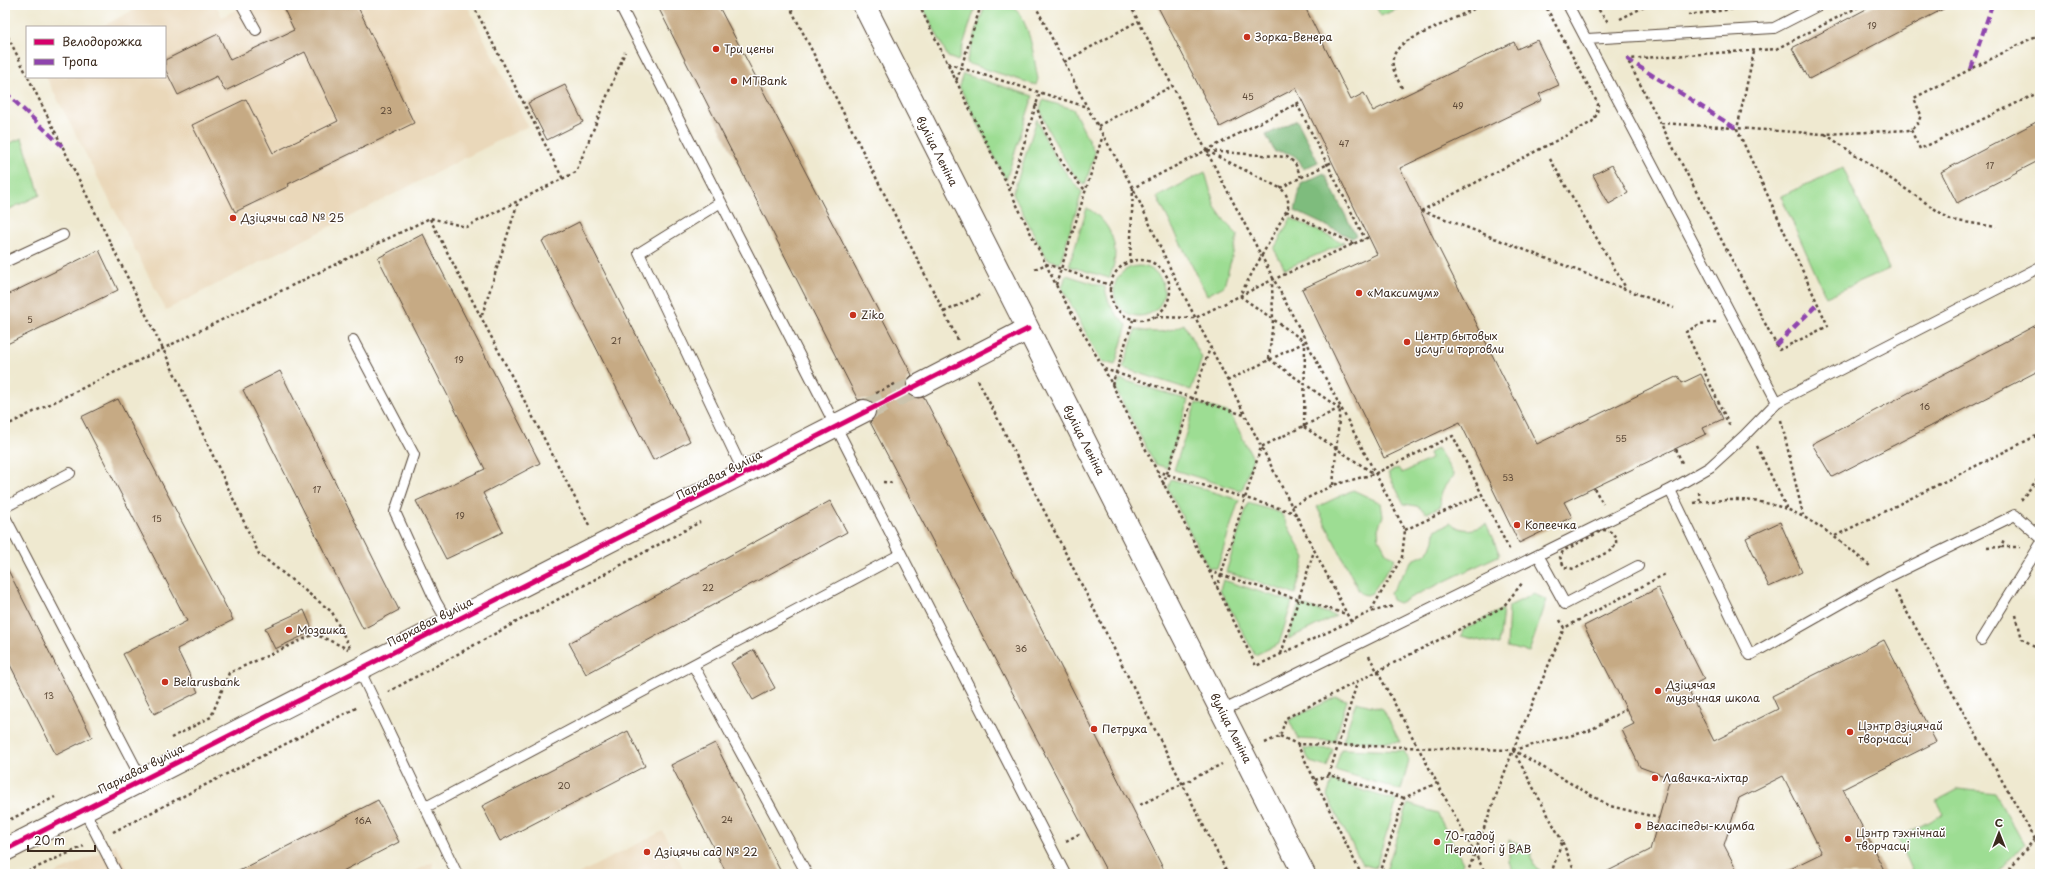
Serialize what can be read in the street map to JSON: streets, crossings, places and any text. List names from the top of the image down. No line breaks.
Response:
{"streets":{"street":["вуліца Леніна","Паркавая вуліца"]},"places":["Зорка-Венера","Три цены","MTBank","Дзіцячы сад № 25","«Максимум»","Ziko","Центр бытовых услуг и торговли","Копеечка","Мозаика","Belarusbank","Дзіцячая музычная школа","Петруха","Цэнтр дзіцячай творчасці","Лавачка-ліхтар","Веласіпеды-клумба","Цэнтр тэхнічнай творчасці","70-гадоў Перамогі ў ВАВ","Дзіцячы сад № 22"],"house_numbers":["19","45","49","23","47","17","5","21","19","16","55","53","17","19","15","22","36","13","20","24","16А"],"legend":["Велодорожка","Тропа"],"scale_bar":"20 m","north":"top"}
